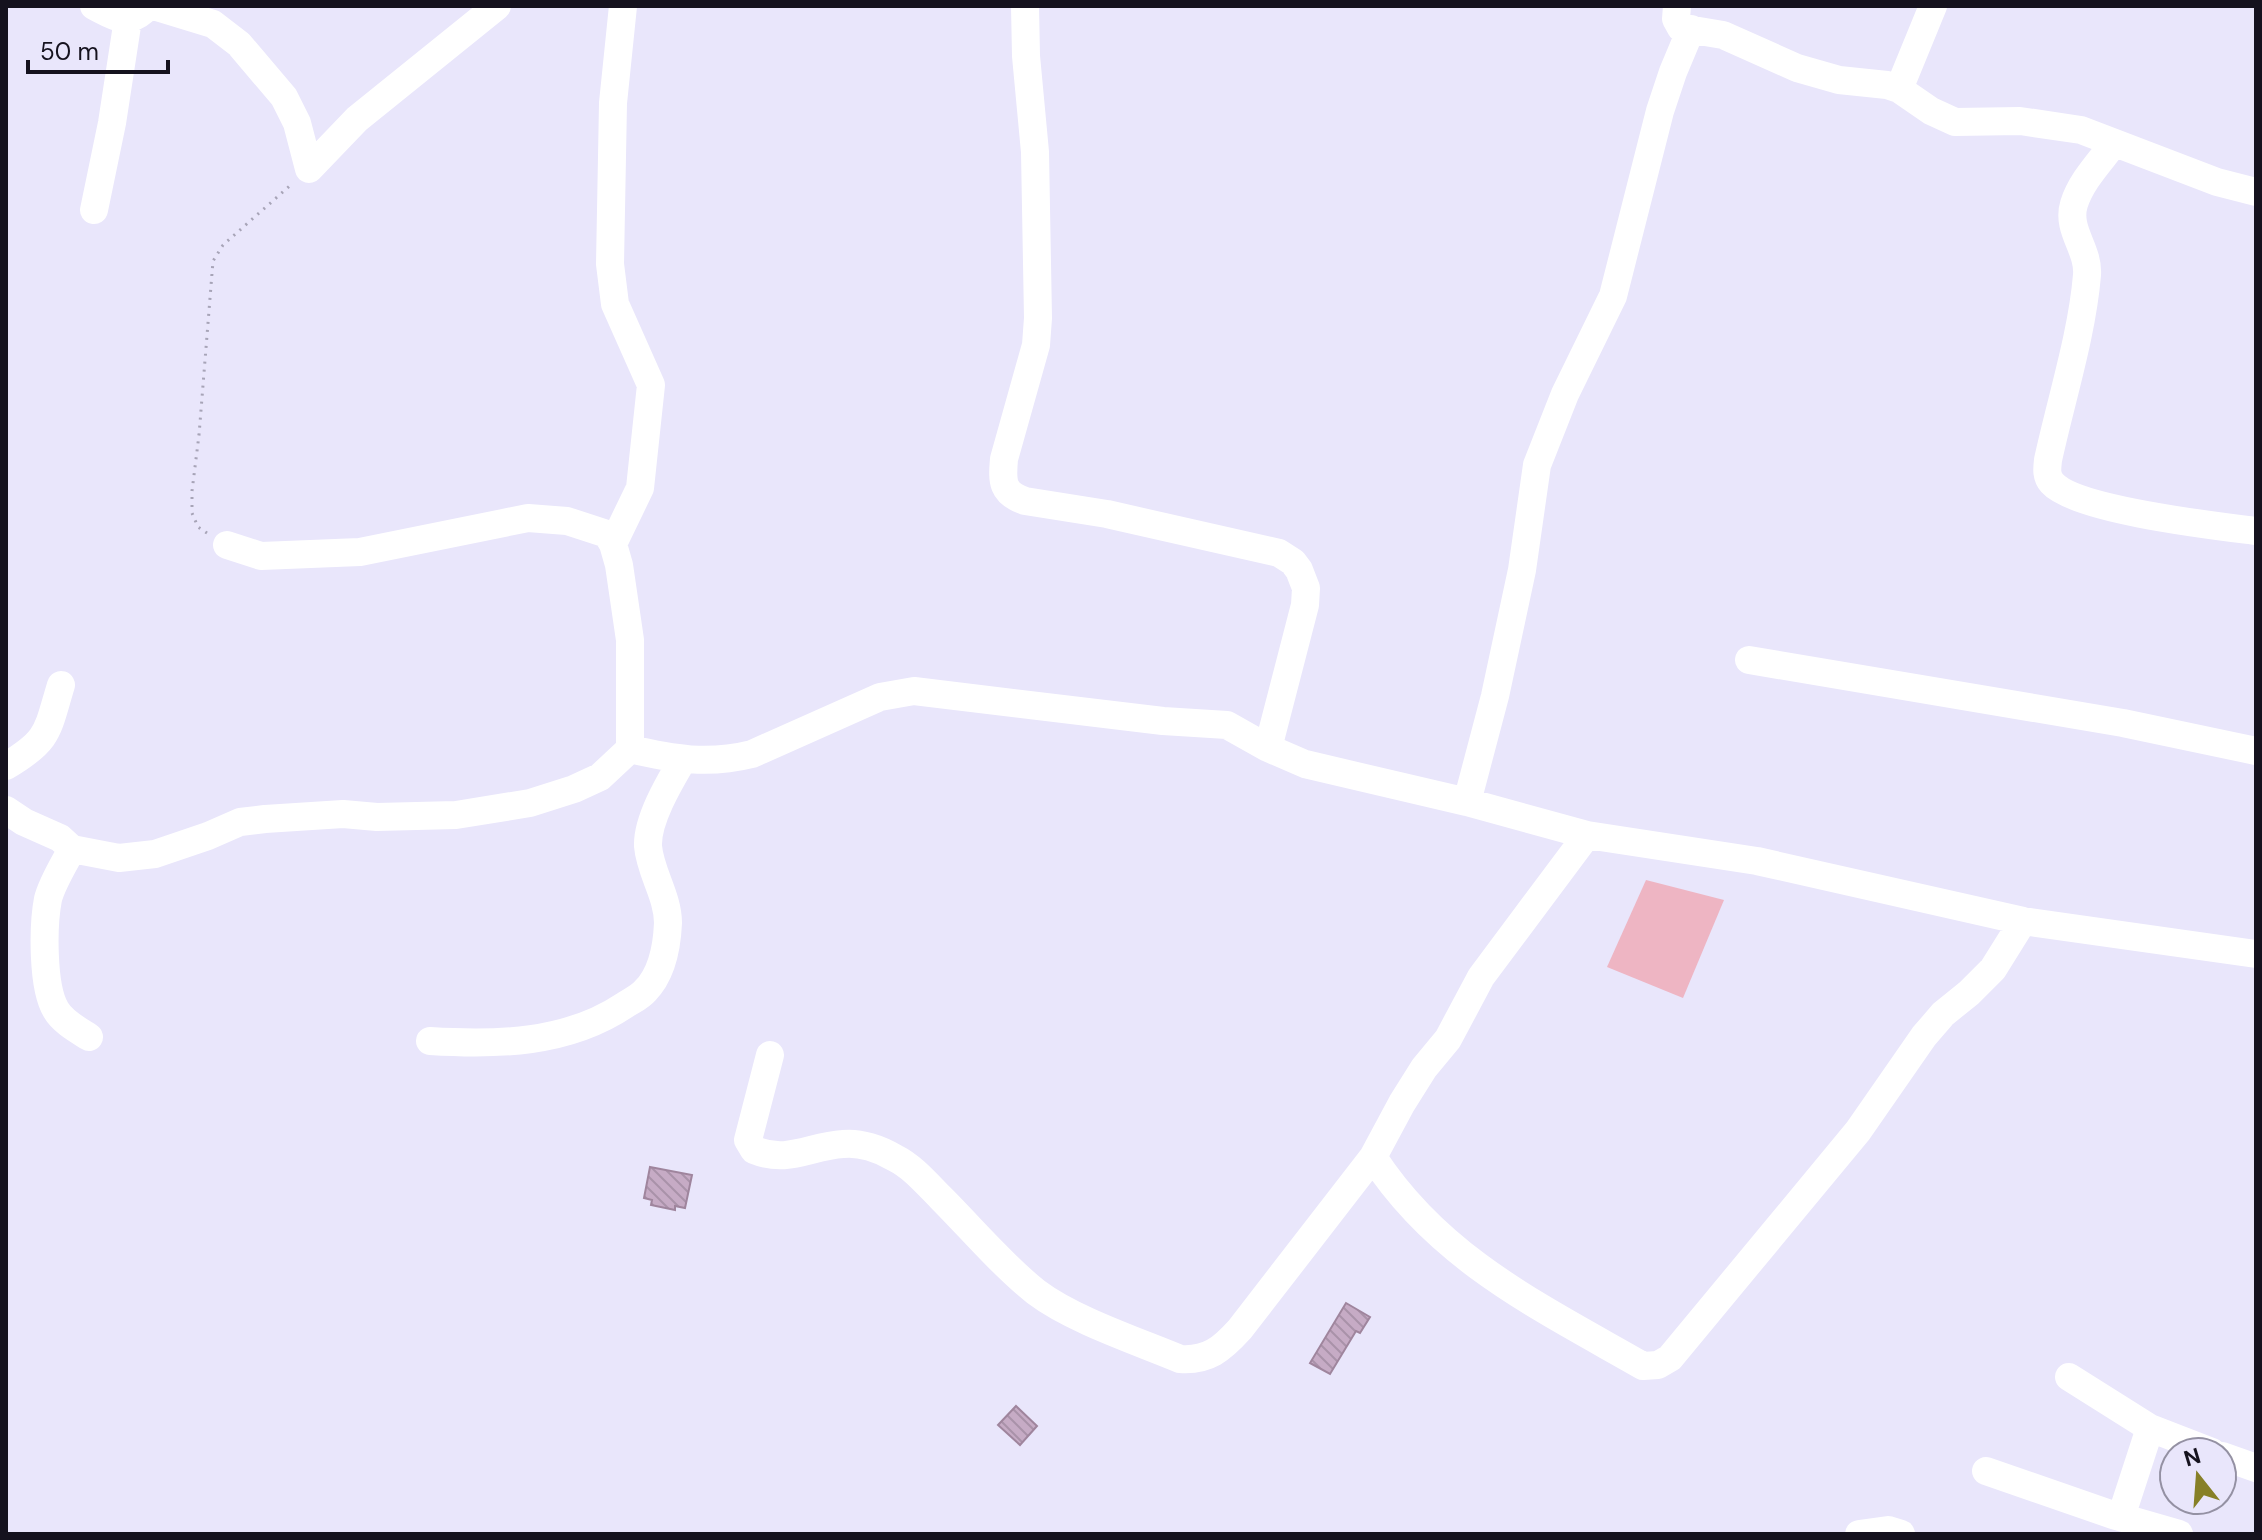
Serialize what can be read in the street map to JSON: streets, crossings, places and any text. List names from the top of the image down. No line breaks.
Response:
{"scale_bar":"50 m","north":"top"}
